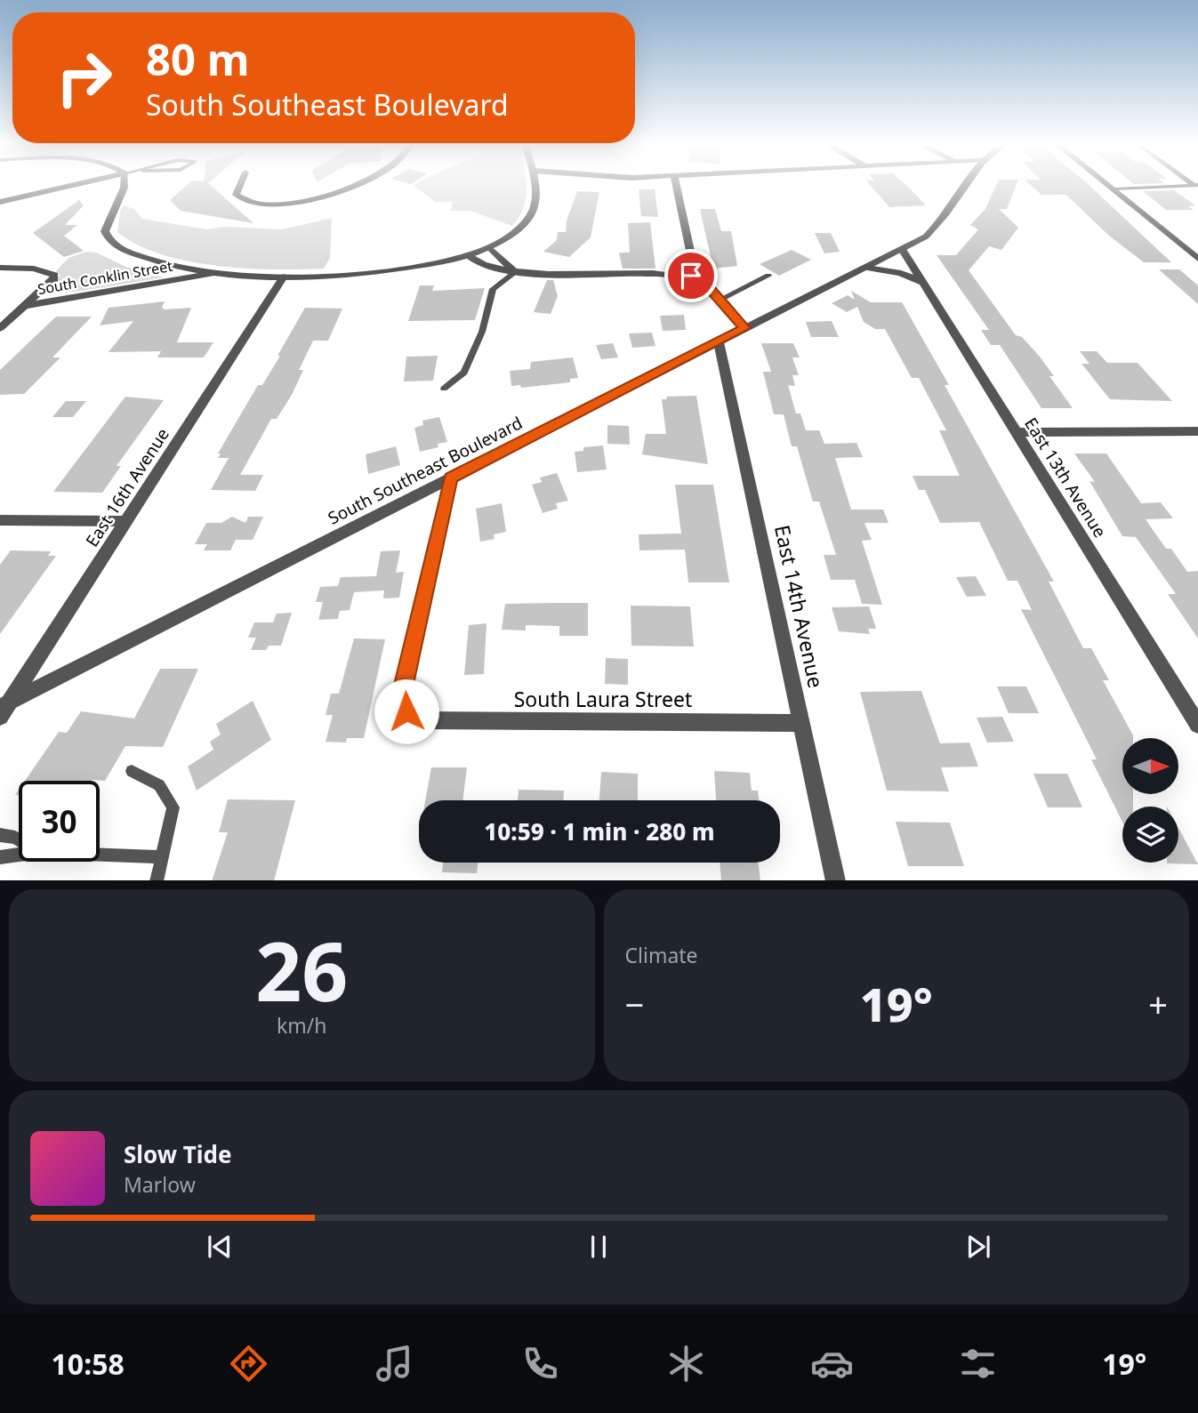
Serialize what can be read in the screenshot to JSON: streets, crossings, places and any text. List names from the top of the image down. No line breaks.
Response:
{"streets":{"street":["South Conklin Street","South Southeast Boulevard","East 13th Avenue","East 16th Avenue","East 14th Avenue","South Laura Street"]},"crossings":[["South Southeast Boulevard","East 13th Avenue"],["South Southeast Boulevard","East 16th Avenue"],["South Southeast Boulevard","East 14th Avenue"],["South Southeast Boulevard","South Laura Street"],["East 14th Avenue","South Laura Street"]],"north":"right","page":{"turn":["80 m","South Southeast Boulevard"],"limit":"30","trip":"10:59 · 1 min · 280 m","tile":[["26","km/h"],"Climate"],"heat":["−","19°","+"],"song":["Slow Tide","Marlow"],"tabs":["10:58","19°"]}}
